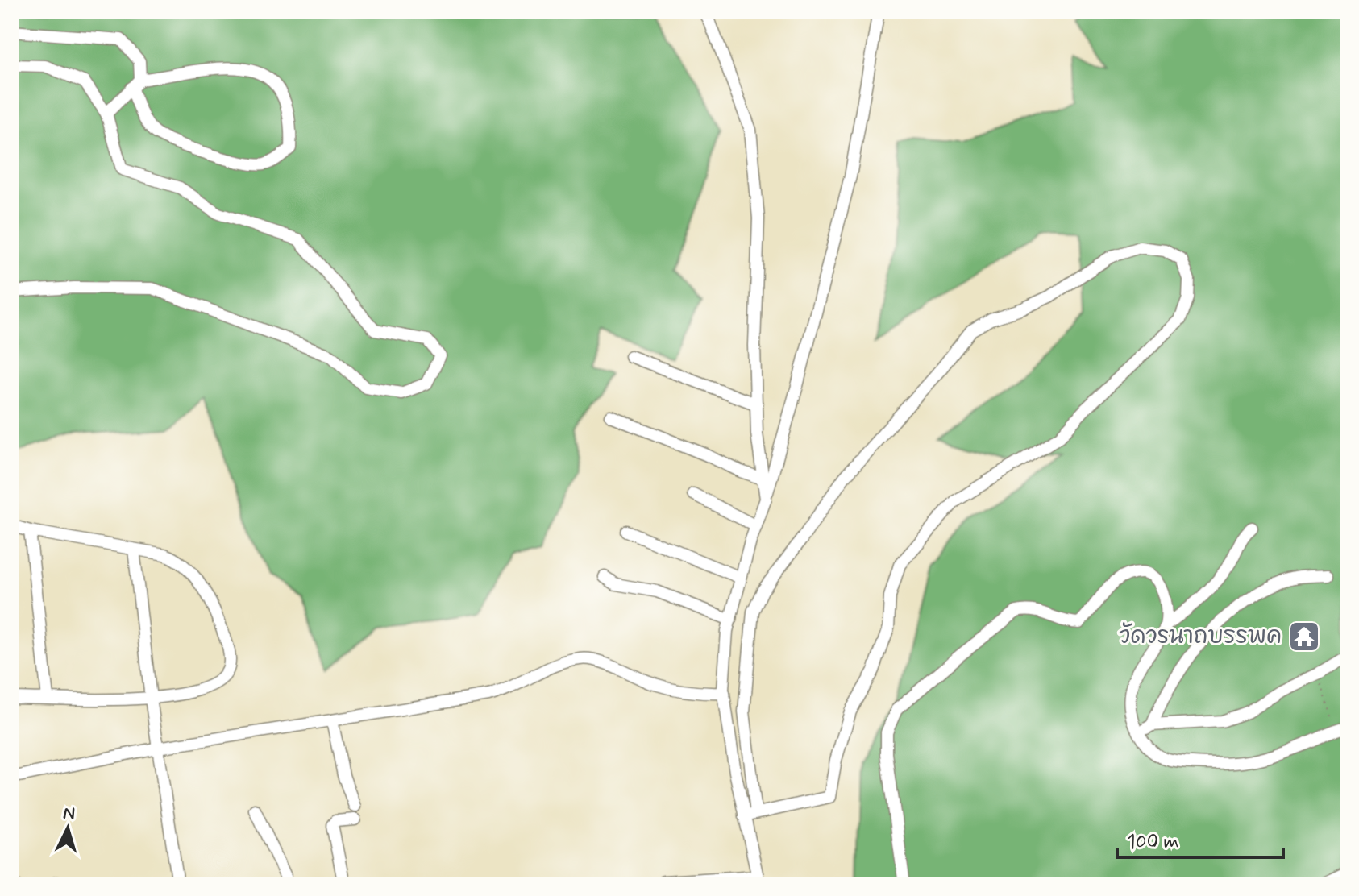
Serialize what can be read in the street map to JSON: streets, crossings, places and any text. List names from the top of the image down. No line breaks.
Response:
{"places":{"temple":["วัดวรนาถบรรพค"]},"scale_bar":"100 m","north":"top"}
